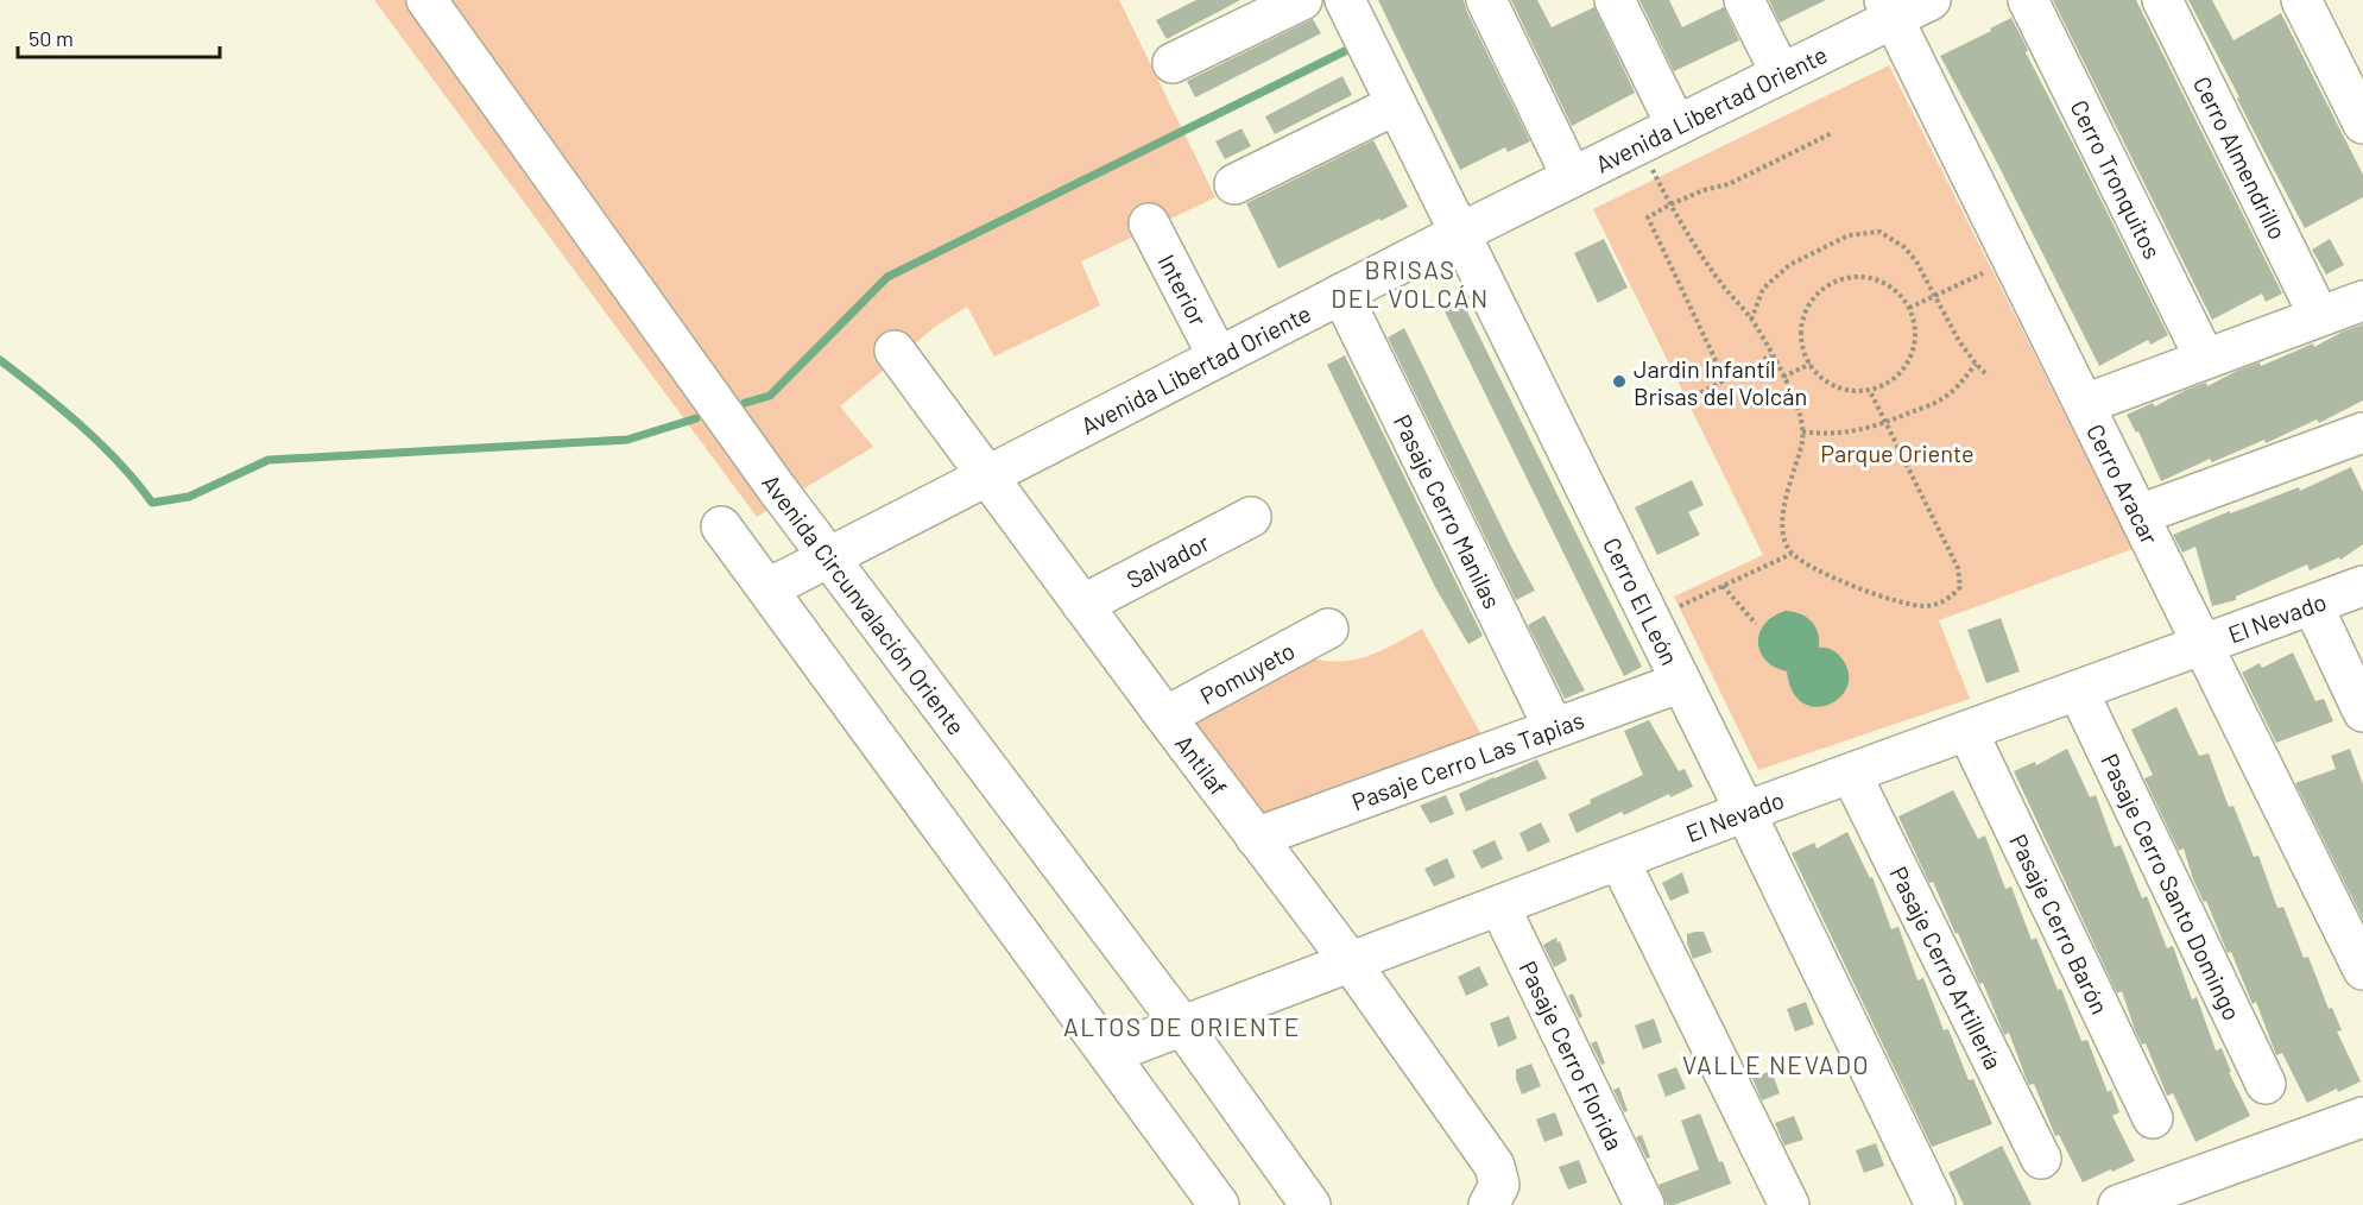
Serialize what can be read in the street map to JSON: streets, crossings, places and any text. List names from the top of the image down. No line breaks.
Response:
{"streets":{"street":["Avenida Libertad Oriente","Cerro Almendrillo","Cerro Tronquitos","Interior","Cerro Aracar","Pasaje Cerro Manilas","Salvador","Cerro El León","Avenida Circunvalación Oriente","El Nevado","Pomuyeto","Pasaje Cerro Las Tapias","Antilaf","Pasaje Cerro Santo Domingo","Pasaje Cerro Barón","Pasaje Cerro Artillería","Pasaje Cerro Florida"]},"crossings":[["Avenida Libertad Oriente","Interior"],["Avenida Libertad Oriente","Cerro Aracar"],["Avenida Libertad Oriente","Pasaje Cerro Manilas"],["Avenida Libertad Oriente","Cerro El León"],["Avenida Libertad Oriente","Avenida Circunvalación Oriente"],["Avenida Libertad Oriente","Antilaf"],["Cerro Aracar","El Nevado"],["Pasaje Cerro Manilas","Pasaje Cerro Las Tapias"],["Salvador","Antilaf"],["Cerro El León","El Nevado"],["Cerro El León","Pasaje Cerro Las Tapias"],["Avenida Circunvalación Oriente","El Nevado"],["El Nevado","Antilaf"],["El Nevado","Pasaje Cerro Santo Domingo"],["El Nevado","Pasaje Cerro Barón"],["El Nevado","Pasaje Cerro Artillería"],["El Nevado","Pasaje Cerro Florida"],["Pomuyeto","Antilaf"],["Pasaje Cerro Las Tapias","Antilaf"]],"districts":["BRISAS DEL VOLCÁN","ALTOS DE ORIENTE","VALLE NEVADO"],"parks":["Parque Oriente"],"places":["Jardin Infantíl Brisas del Volcán"],"scale_bar":"50 m"}
